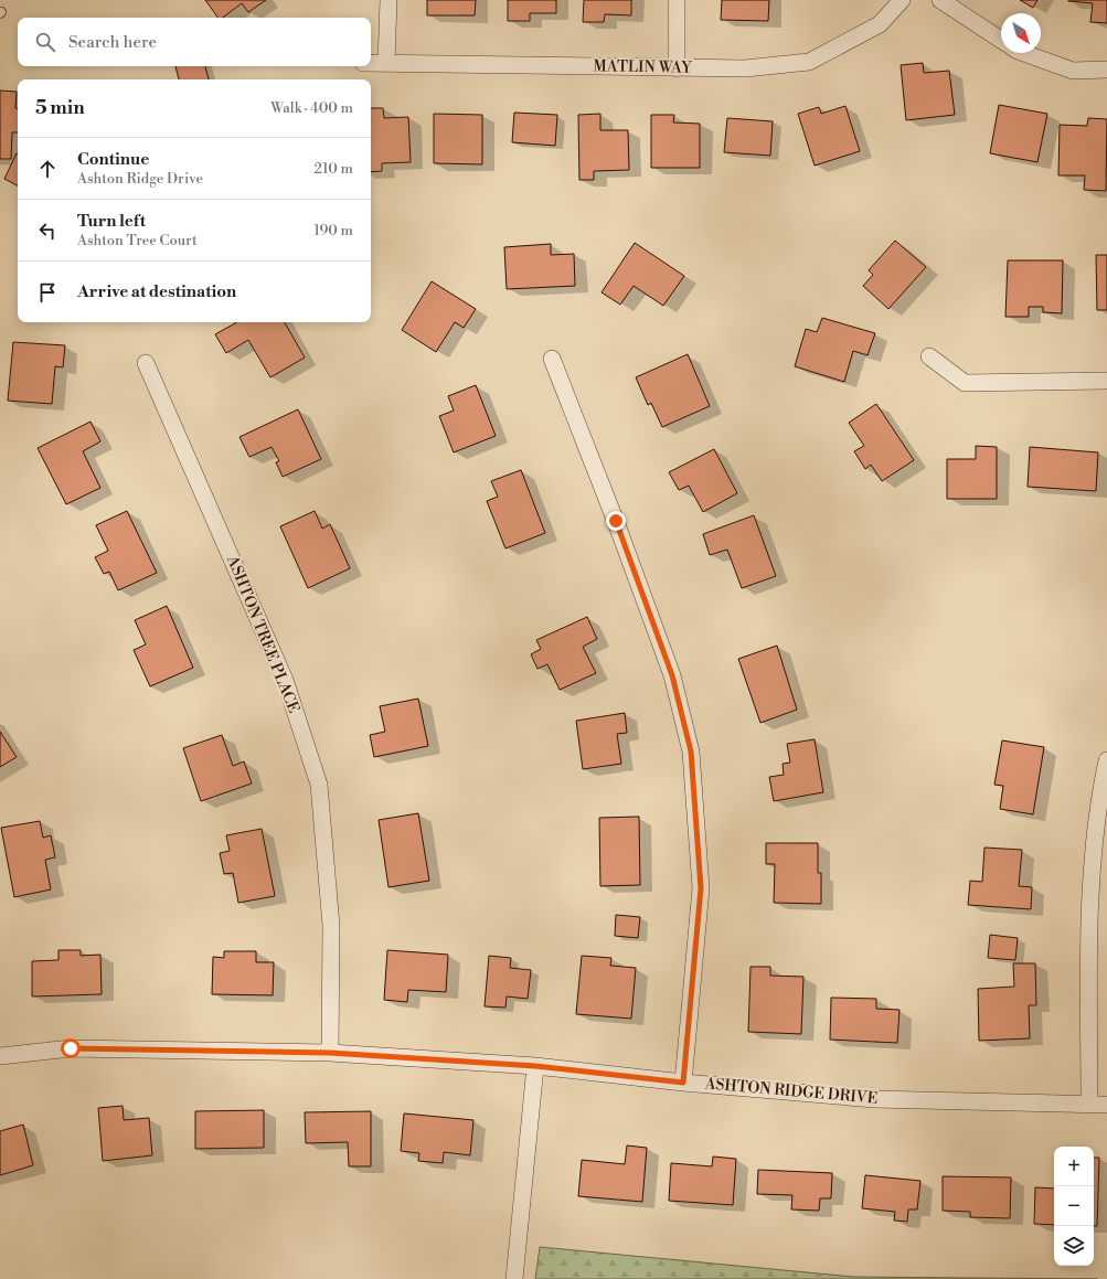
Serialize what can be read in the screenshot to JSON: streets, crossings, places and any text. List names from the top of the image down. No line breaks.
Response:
{"streets":{"street":["MATLIN WAY","ASHTON TREE PLACE","ASHTON RIDGE DRIVE"]},"crossings":[["ASHTON TREE PLACE","ASHTON RIDGE DRIVE"]],"north":"bottom right","page":{"search":"Search here","heading":["5 min","Walk · 400 m"],"list":[["Continue","Ashton Ridge Drive","210 m"],["Turn left","Ashton Tree Court","190 m"],"Arrive at destination"],"map_buttons":["+","−"]}}
